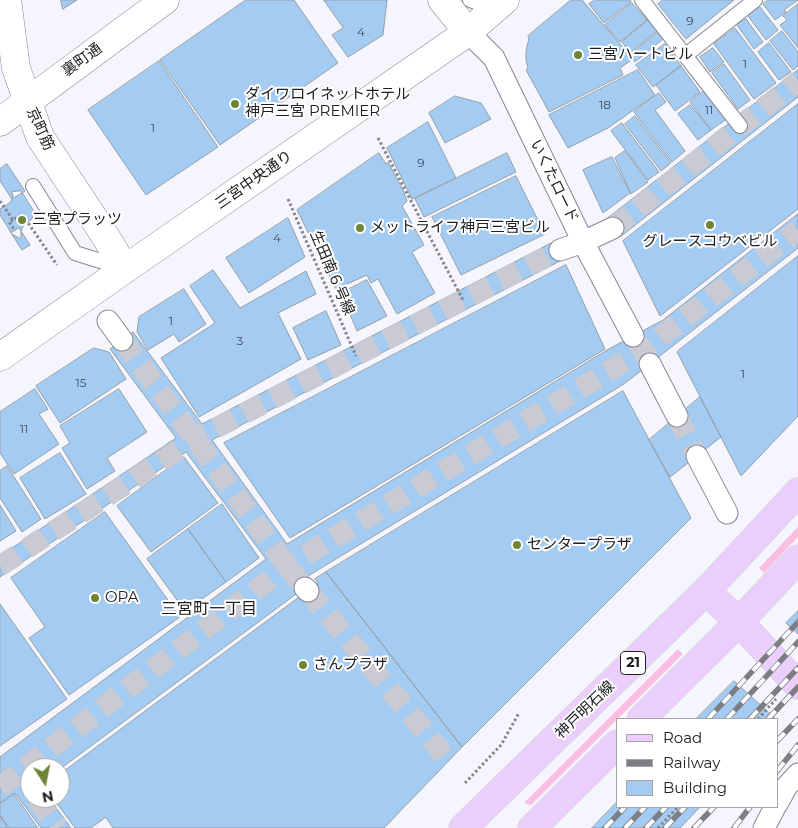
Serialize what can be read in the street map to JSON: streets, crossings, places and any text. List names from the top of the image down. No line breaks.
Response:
{"streets":{"main road":["21","神戸明石線"],"street":["裏町通","京町筋","三宮中央通り","いくたロード"],"path":["生田南６号線"]},"crossings":[["裏町通","京町筋"],["京町筋","三宮中央通り"],["三宮中央通り","いくたロード"]],"districts":["三宮町一丁目"],"places":["三宮ハートビル","ダイワロイネットホテル 神戸三宮 PREMIER","三宮プラッツ","グレースコウベビル","メットライフ神戸三宮ビル","センタープラザ","OPA","さんプラザ"],"house_numbers":["9","4","1","18","11","1","9","4","1","3","1","15","11"],"legend":["Road","Railway","Building"],"north":"bottom"}
